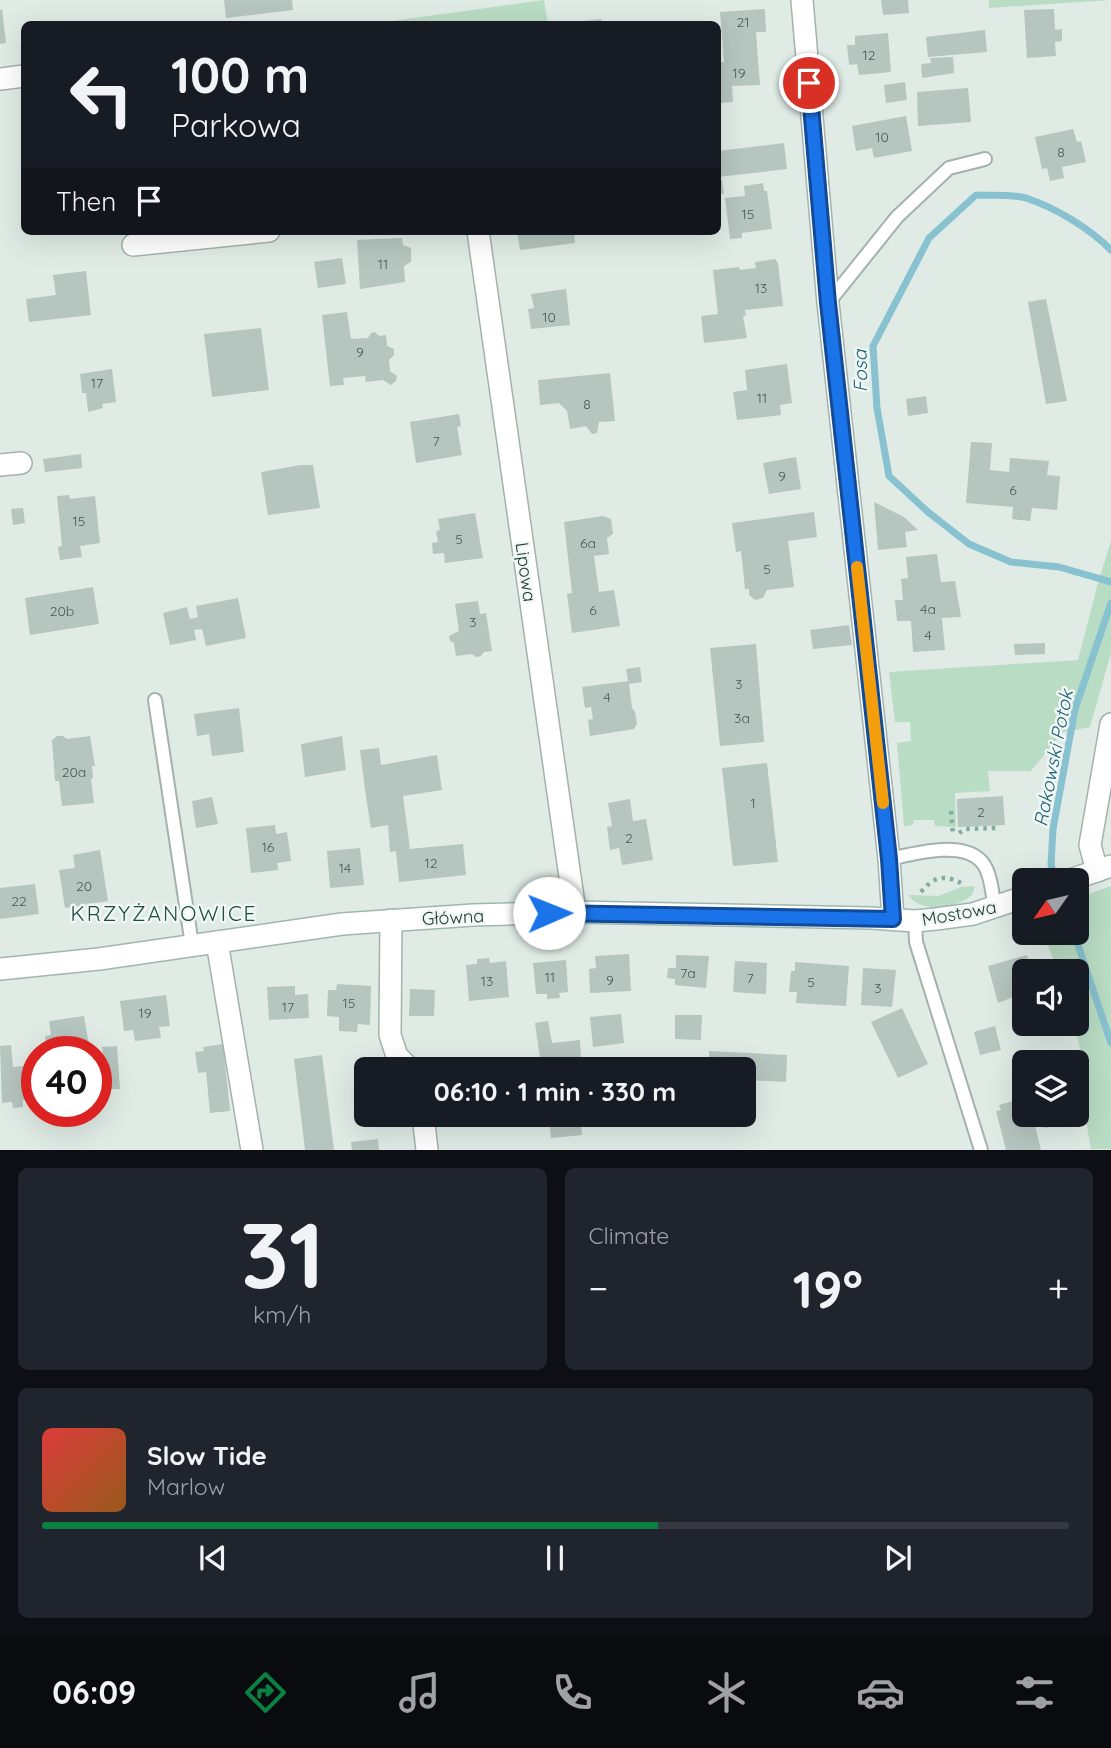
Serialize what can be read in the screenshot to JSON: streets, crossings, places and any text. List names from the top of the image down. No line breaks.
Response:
{"streets":{"street":["Lipowa","Mostowa","Główna"]},"crossings":[["Lipowa","Główna"],["Mostowa","Główna"]],"districts":["KRZYŻANOWICE"],"water":["Fosa","Rakowski Potok"],"house_numbers":["21","12","19","10","8","15","11","13","10","9","17","11","8","7","9","6","15","5","6a","5","4a","6","20b","3","4","3","4","3a","20a","1","2","2","16","12","14","20","22","7a","11","7","9","13","5","3","15","17","19"],"north":"bottom left","page":{"turn":["100 m","Parkowa"],"then":"Then","limit":"40","trip":"06:10 · 1 min · 330 m","tile":[["31","km/h"],"Climate"],"heat":["−","19°","+"],"song":["Slow Tide","Marlow"],"tabs":"06:09"}}
